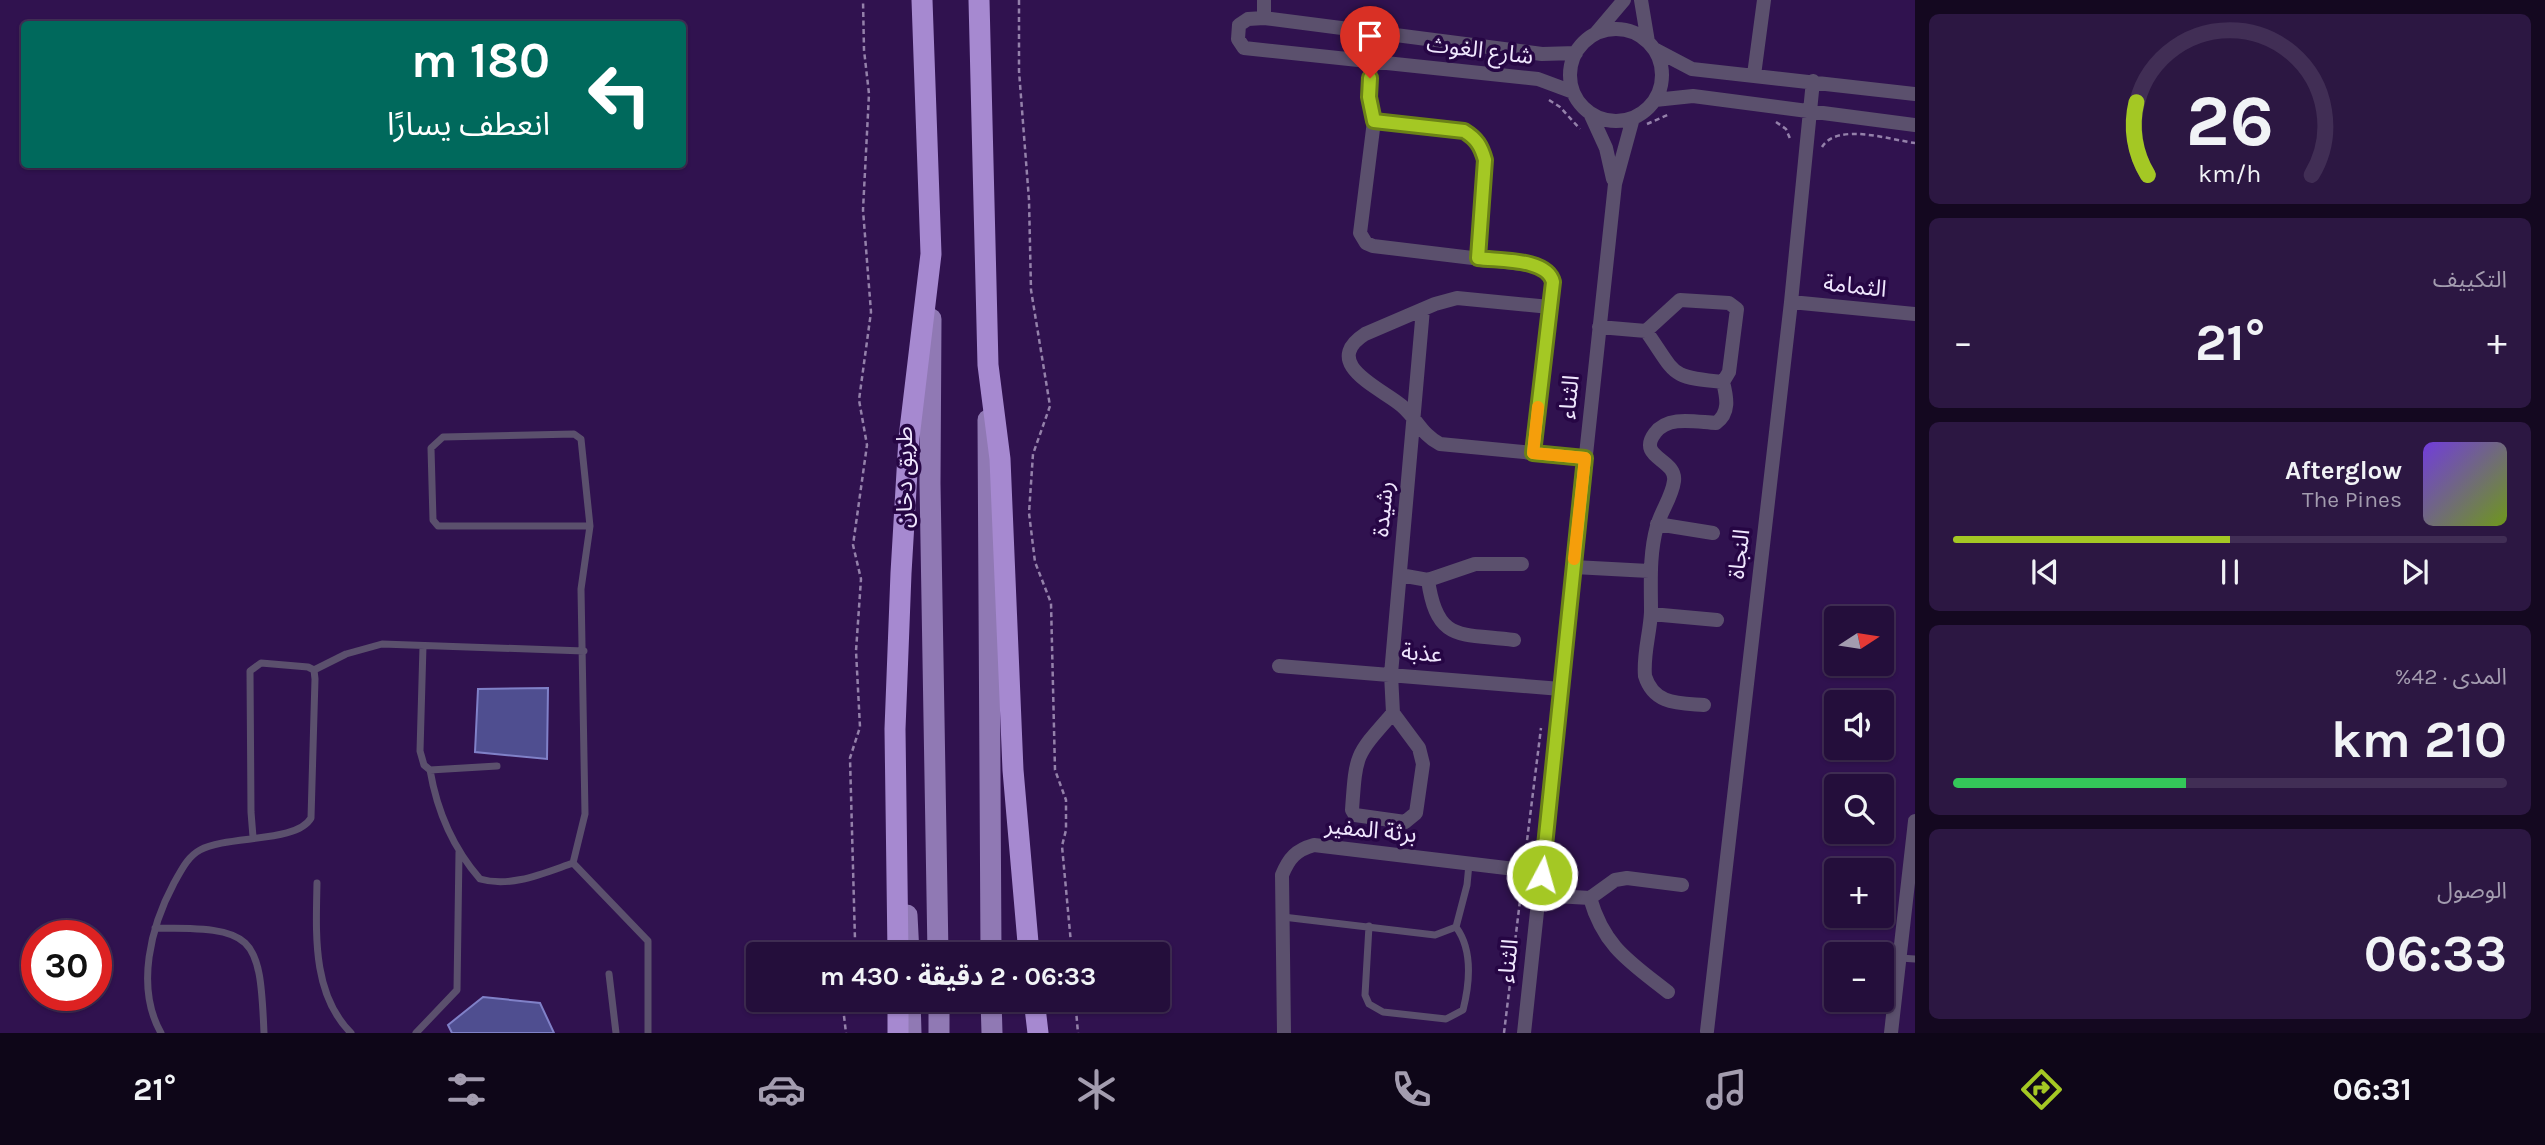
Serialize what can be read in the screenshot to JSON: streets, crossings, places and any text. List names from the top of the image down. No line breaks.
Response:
{"streets":{"highway":["طريق دخان"],"street":["شارع الغوث","الثمامة","الثناء","رشيدة","النجاة","عذبة","برثة المفير"]},"crossings":[["الثمامة","النجاة"],["الثناء","عذبة"],["الثناء","برثة المفير"],["رشيدة","عذبة"]],"north":"right","page":{"turn":["180 m","انعطف يسارًا"],"tile":["التكييف",["المدى · 42%","210 km"],["الوصول","06:33"]],"heat":["−","21°","+"],"song":["Afterglow","The Pines"],"map_buttons":["+","−"],"limit":"30","trip":"06:33 · 2 دقيقة · 430 m","tabs":["06:31","21°"],"gauge":["26","km/h"]}}
